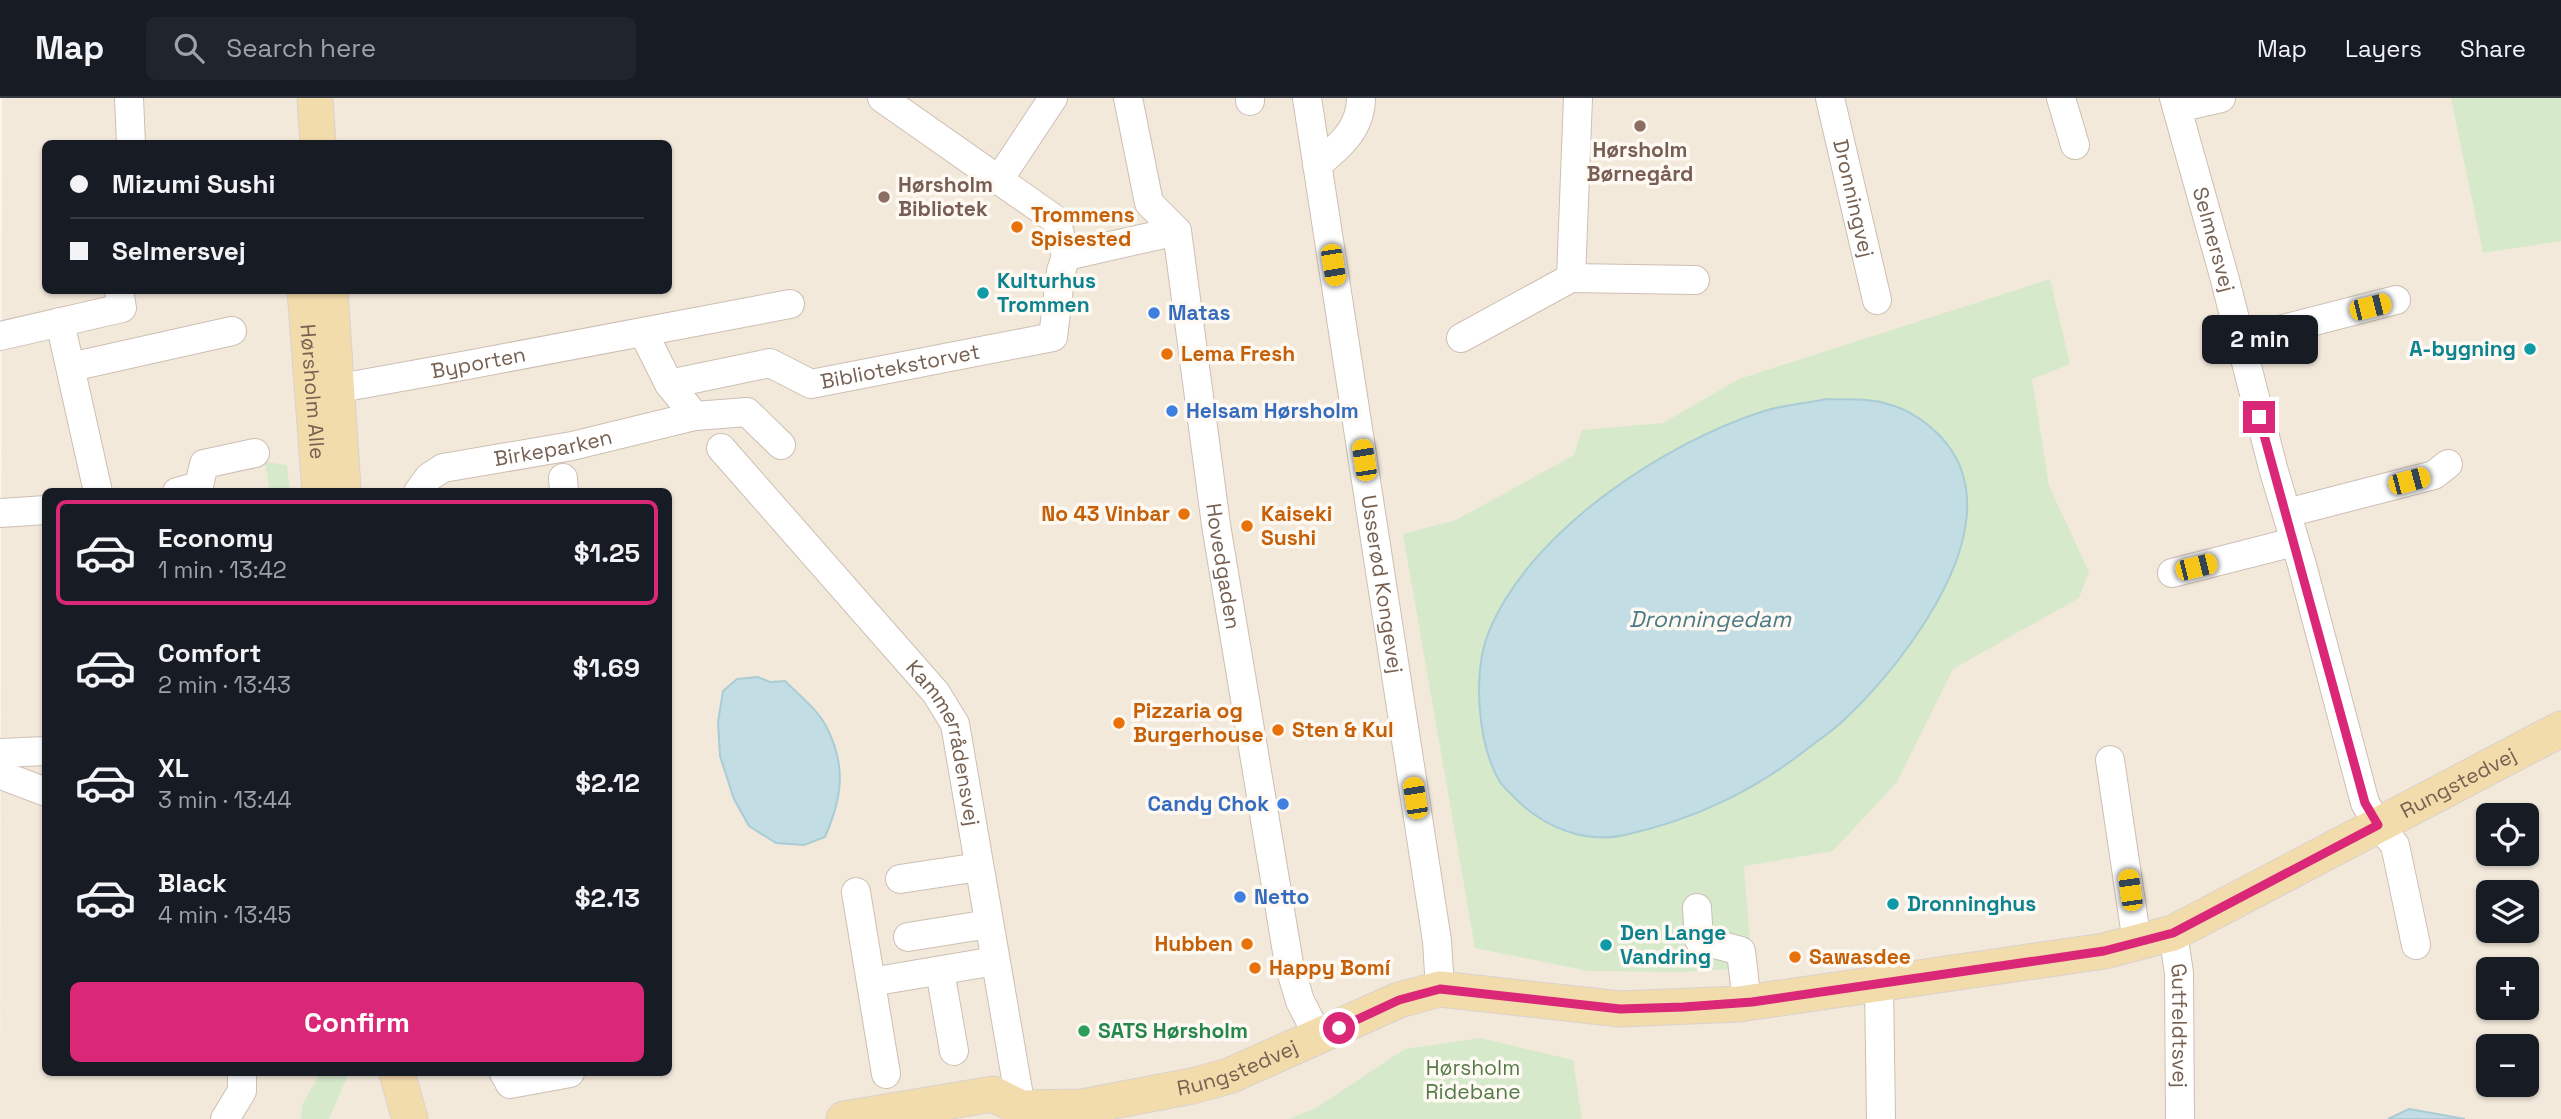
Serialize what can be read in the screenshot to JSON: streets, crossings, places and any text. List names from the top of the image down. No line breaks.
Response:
{"streets":{"main road":["Hørsholm Alle","Rungstedvej"],"street":["Dronningvej","Selmersvej","Byporten","Bibliotekstorvet","Birkeparken","Hovedgaden","Usserød Kongevej","Kammerrådensvej","Gutfeldtsvej"]},"crossings":[["Selmersvej","Rungstedvej"],["Byporten","Hørsholm Alle"],["Hovedgaden","Rungstedvej"],["Usserød Kongevej","Rungstedvej"],["Kammerrådensvej","Rungstedvej"],["Rungstedvej","Gutfeldtsvej"]],"water":["Dronningedam"],"parks":["Hørsholm Ridebane"],"places":["Hørsholm Børnegård","Hørsholm Bibliotek","Trommens Spisested","Kulturhus Trommen","Matas","A-bygning","Lema Fresh","Helsam Hørsholm","No 43 Vinbar","Kaiseki Sushi","Pizzaria og Burgerhouse","Sten & Kul","Candy Chok","Netto","Dronninghus","Hubben","Den Lange Vandring","Sawasdee","Happy Bomí","SATS Hørsholm"],"page":{"header":"Map","search":"Search here","nav":["Map","Layers","Share"],"banner":["Mizumi Sushi","Selmersvej"],"bubble":"2 min","list":[{"name":"Economy","note":"1 min · 13:42","value":"$1.25"},{"name":"Comfort","note":"2 min · 13:43","value":"$1.69"},{"name":"XL","note":"3 min · 13:44","value":"$2.12"},{"name":"Black","note":"4 min · 13:45","value":"$2.13"}],"map_buttons":["+","−"],"buttons":"Confirm"}}
